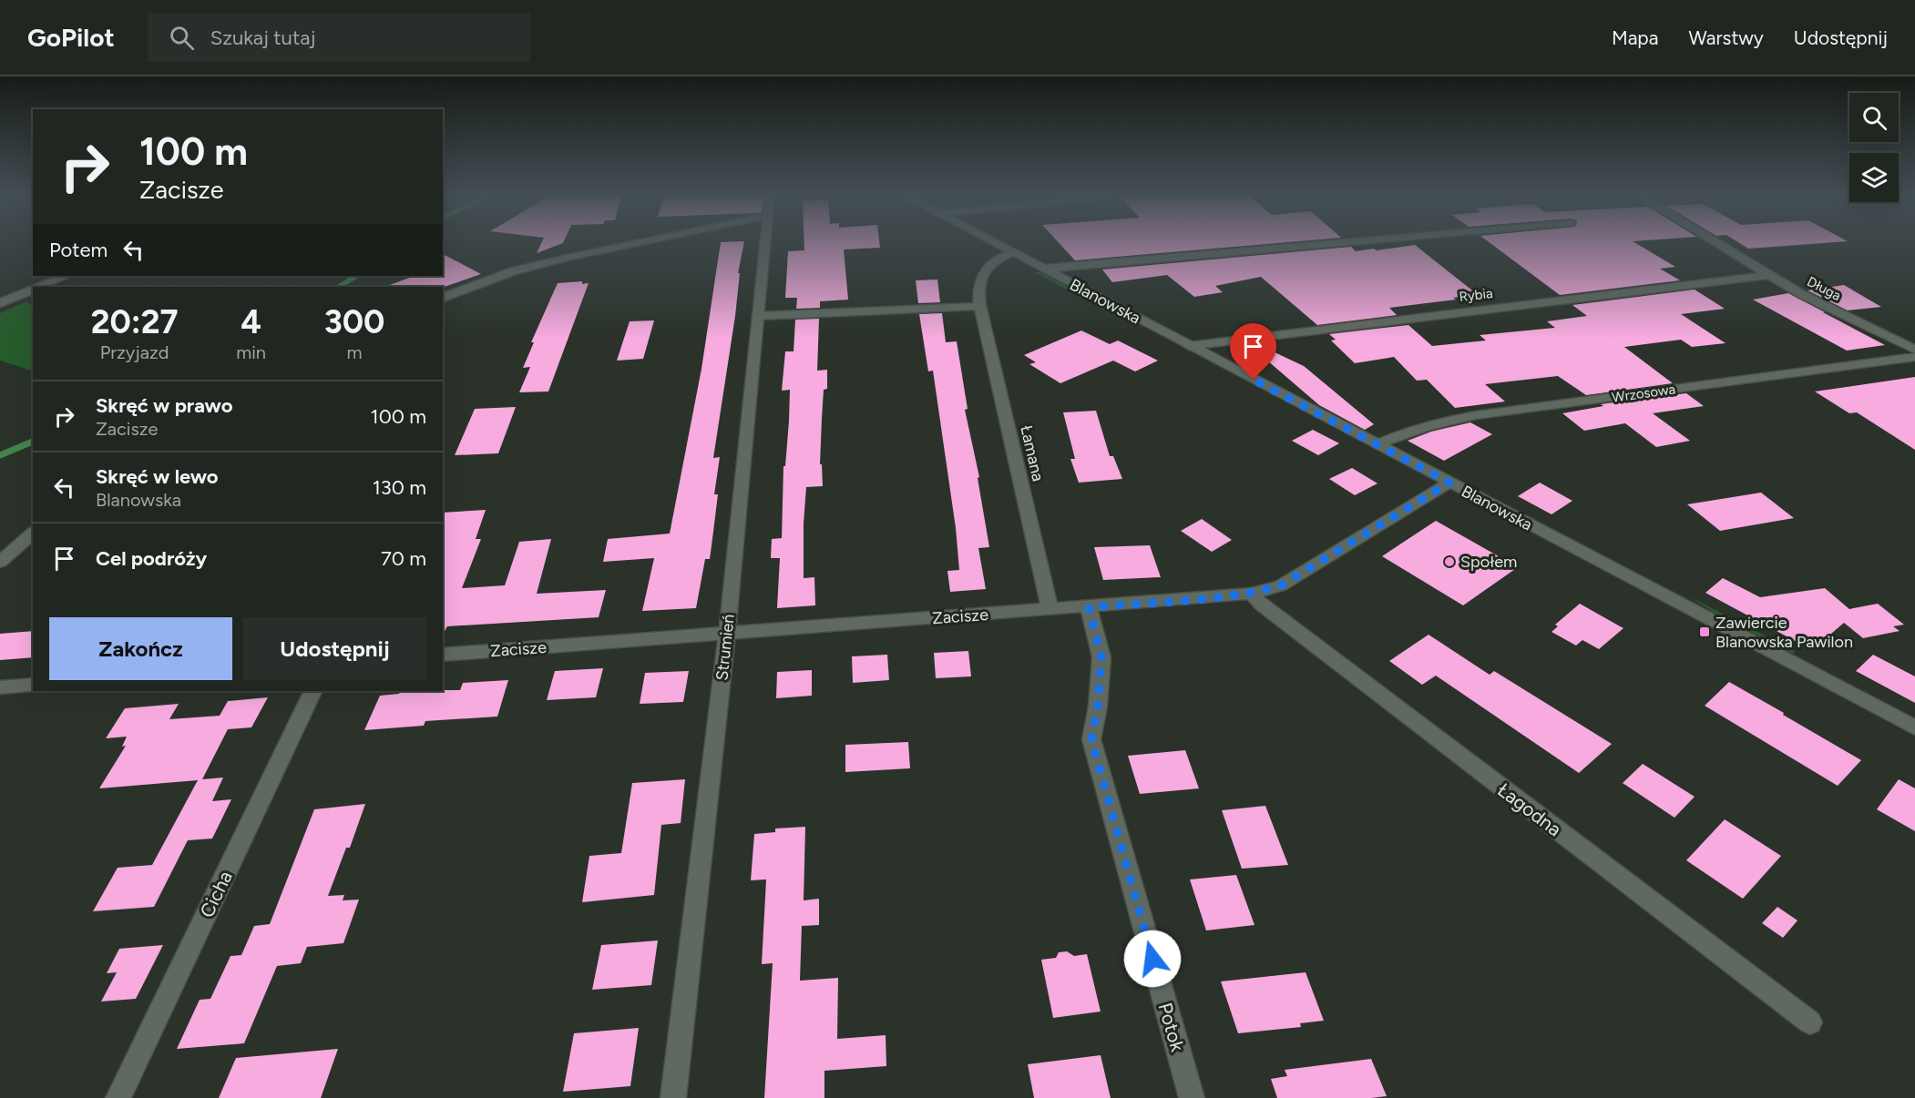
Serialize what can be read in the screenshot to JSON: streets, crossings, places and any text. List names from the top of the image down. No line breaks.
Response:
{"streets":{"street":["Długa","Rybia","Blanowska","Wrzosowa","Łamana","Zacisze","Strumień","Łagodna","Cicha","Potok"]},"crossings":[["Długa","Rybia"],["Rybia","Blanowska"],["Blanowska","Wrzosowa"],["Blanowska","Łamana"],["Blanowska","Zacisze"],["Łamana","Zacisze"],["Zacisze","Strumień"],["Zacisze","Łagodna"],["Zacisze","Potok"]],"places":{"other":["Społem"],"transit":["Zawiercie Blanowska Pawilon"]},"page":{"header":"GoPilot","search":"Szukaj tutaj","nav":["Mapa","Warstwy","Udostępnij"],"turn":["100 m","Zacisze"],"then":"Potem","eta":["20:27","Przyjazd","4","min","300","m"],"list":[{"name":"Skręć w prawo","note":"Zacisze","value":"100 m"},{"name":"Skręć w lewo","note":"Blanowska","value":"130 m"},{"name":"Cel podróży","value":"70 m"}],"buttons":["Zakończ","Udostępnij"]}}
